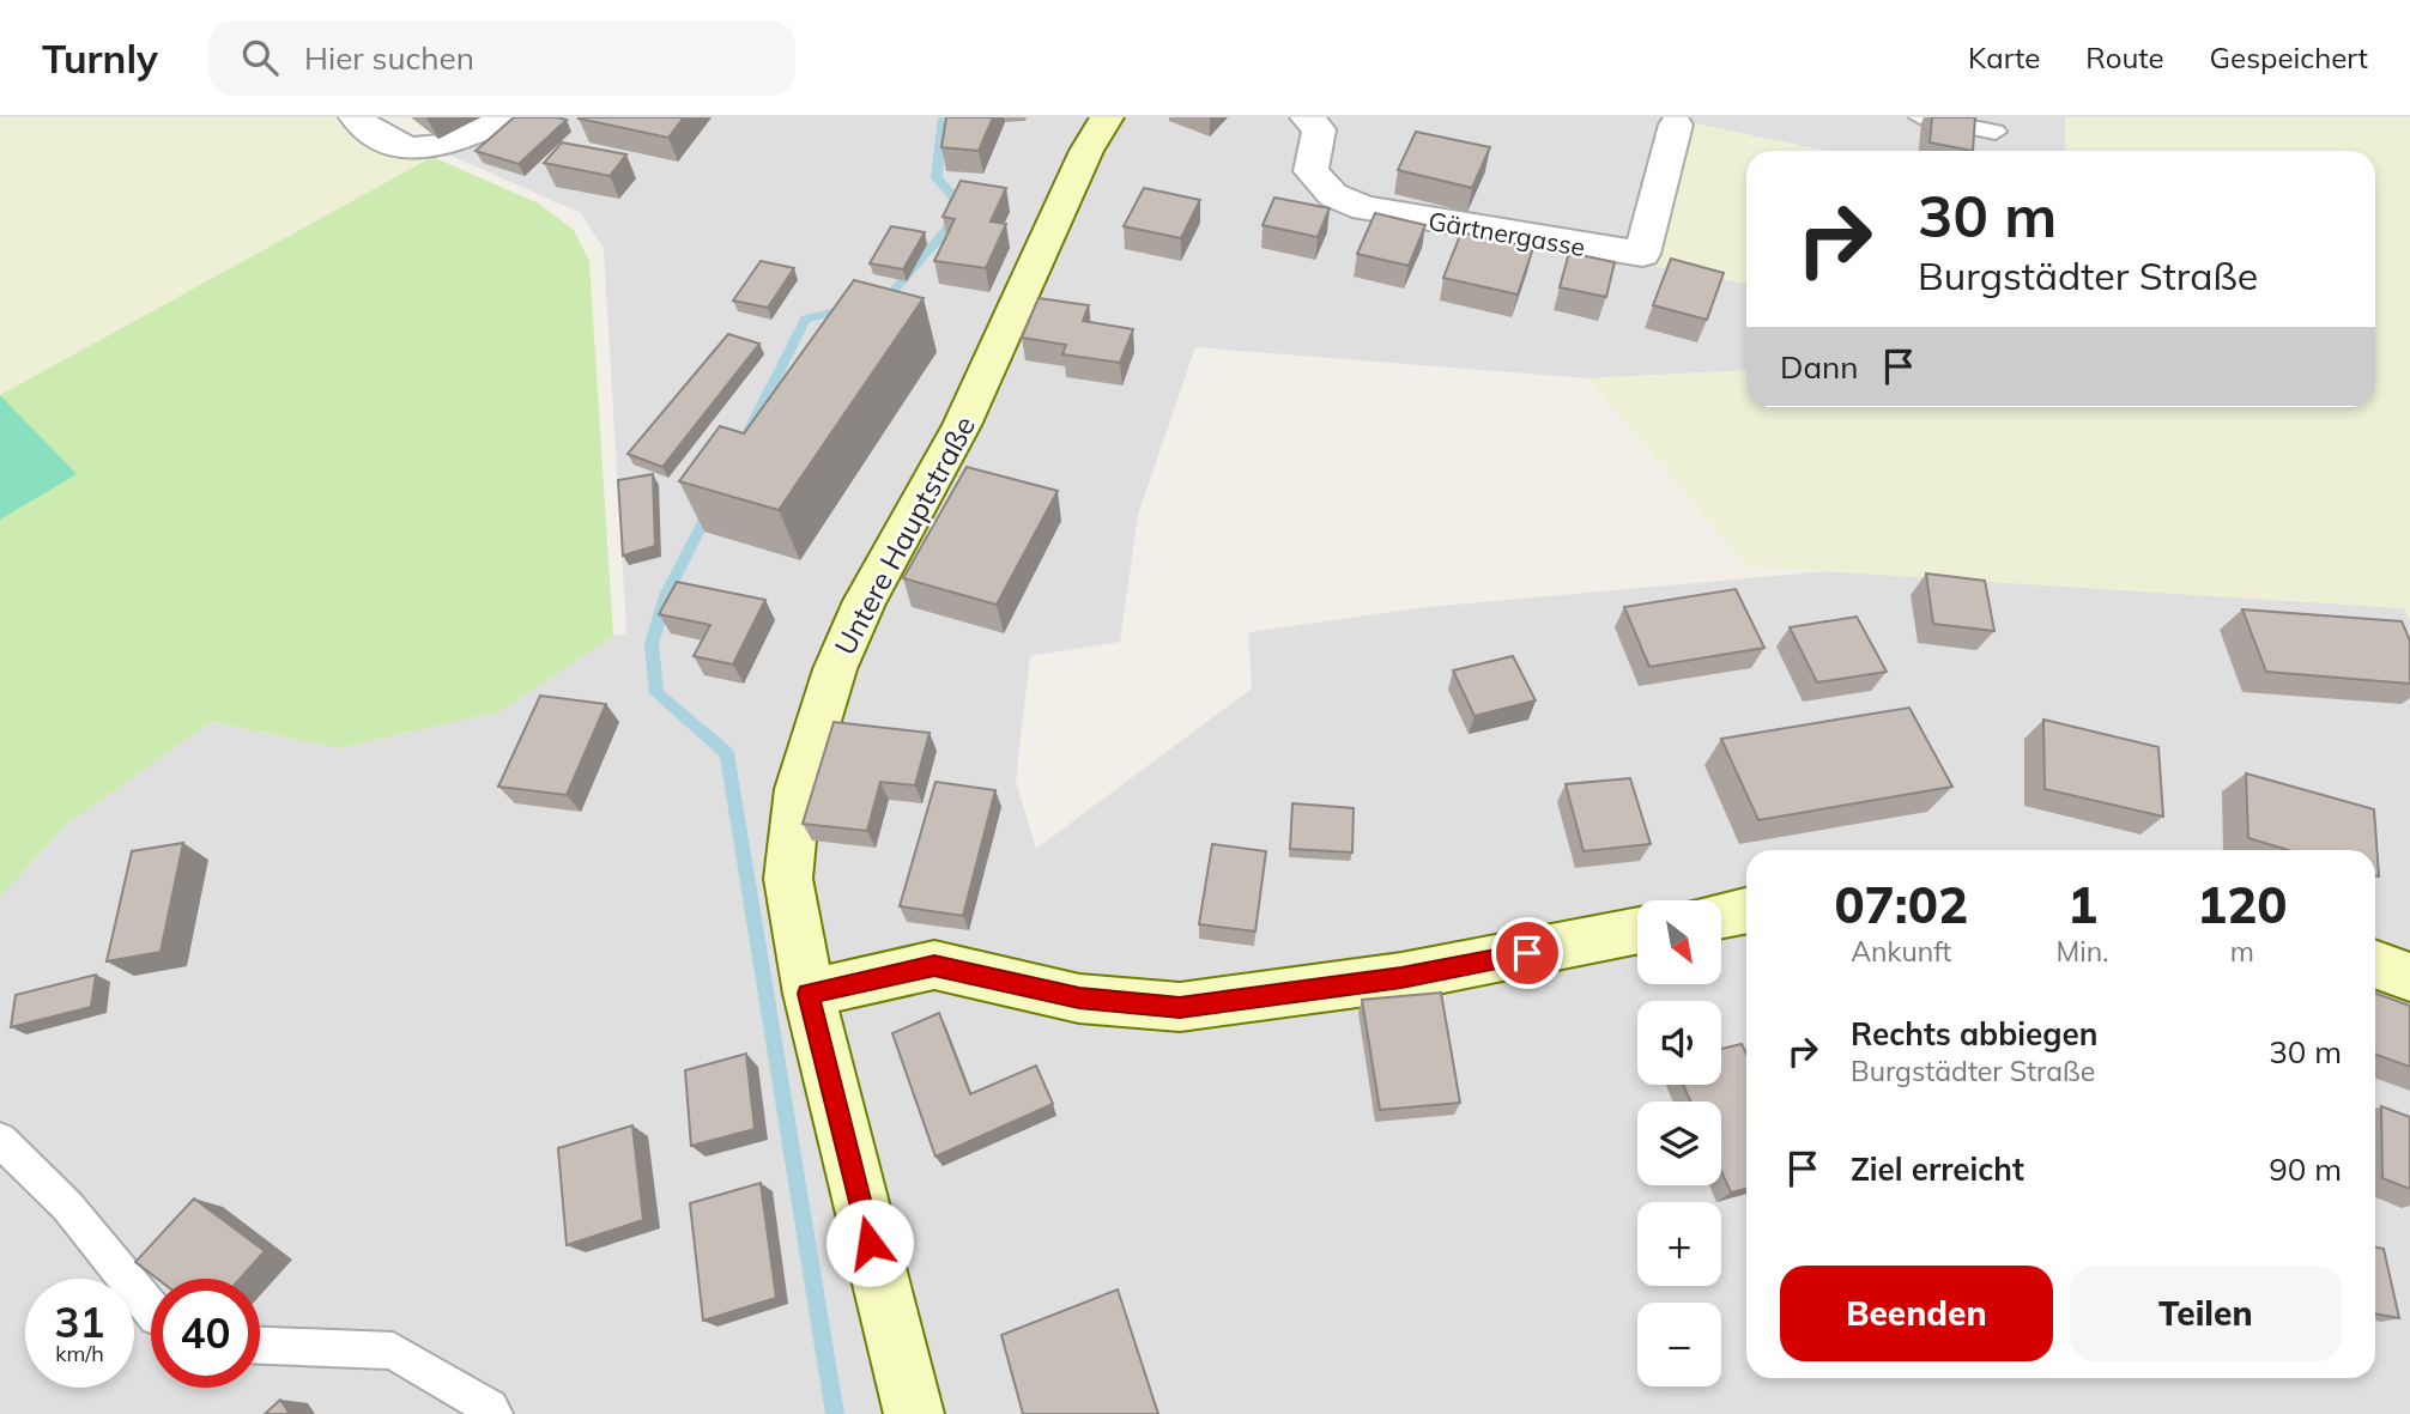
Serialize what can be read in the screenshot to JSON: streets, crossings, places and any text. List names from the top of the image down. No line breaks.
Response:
{"streets":{"street":["Gärtnergasse","Untere Hauptstraße"]},"north":"bottom right","page":{"header":"Turnly","search":"Hier suchen","nav":["Karte","Route","Gespeichert"],"turn":["30 m","Burgstädter Straße"],"then":"Dann","eta":["07:02","Ankunft","1","Min.","120","m"],"map_buttons":["+","−"],"list":[{"name":"Rechts abbiegen","note":"Burgstädter Straße","value":"30 m"},{"name":"Ziel erreicht","value":"90 m"}],"buttons":["Beenden","Teilen"],"speed":"31 km/h","limit":"40"}}
